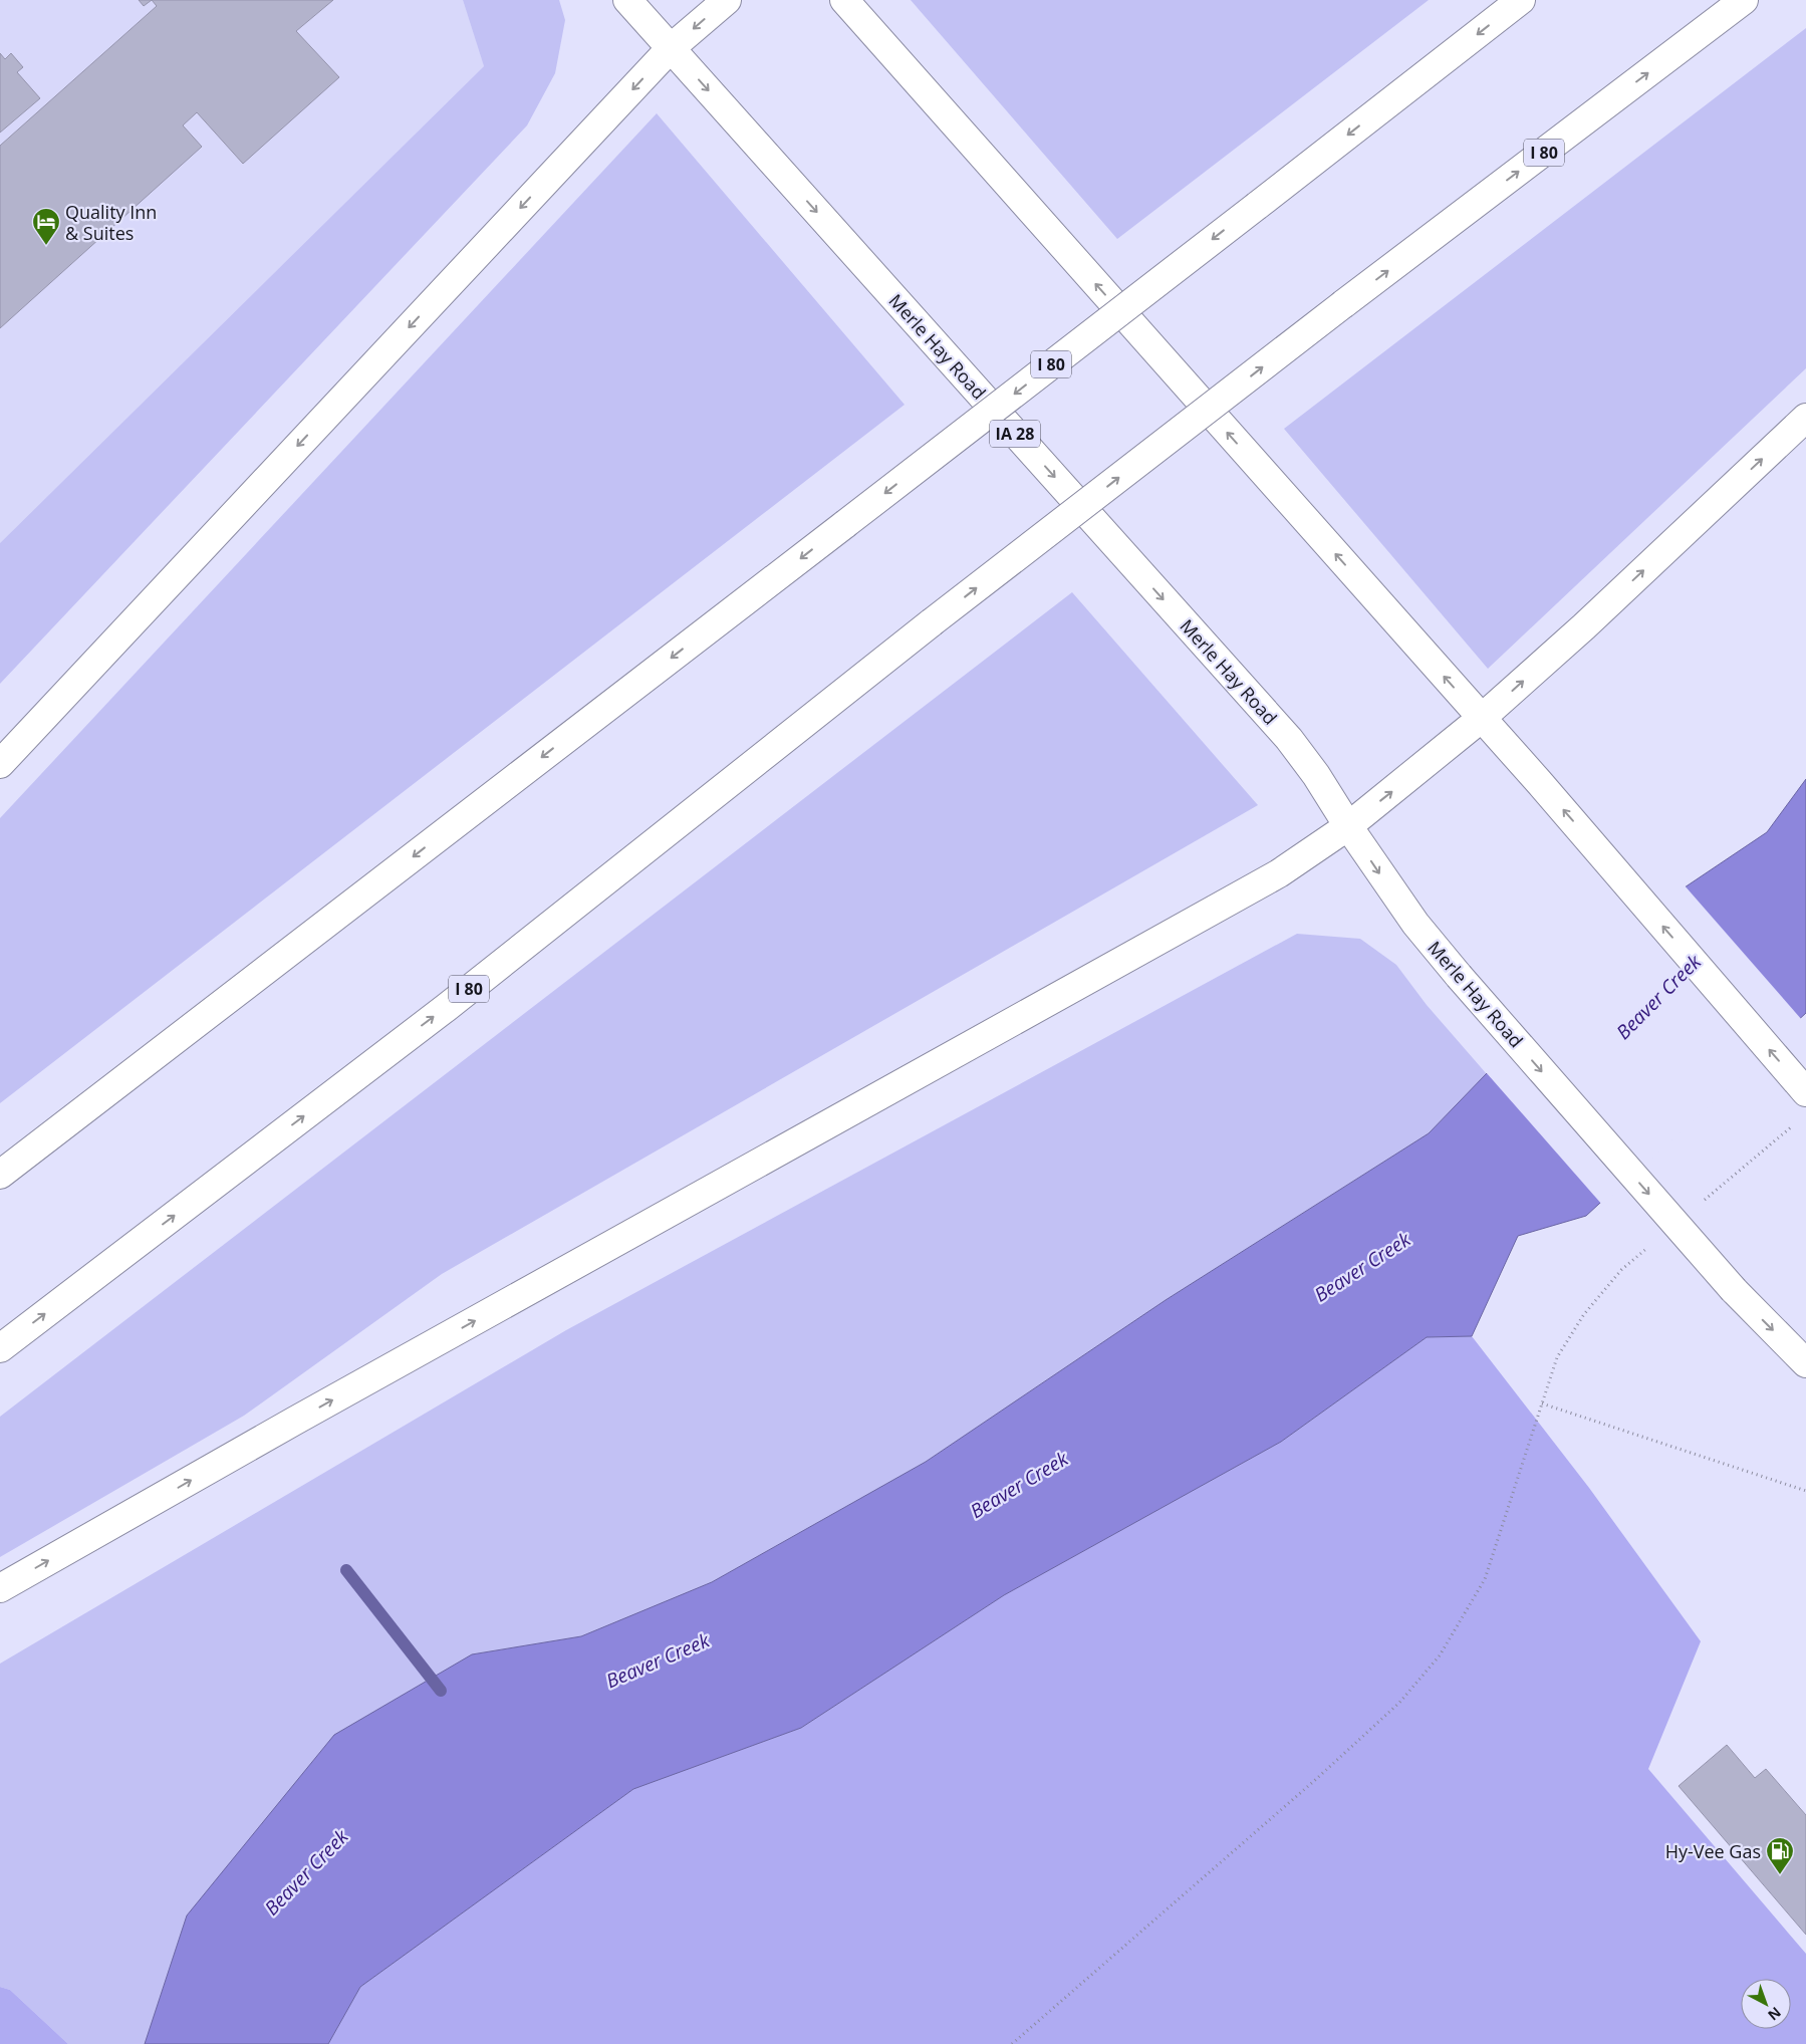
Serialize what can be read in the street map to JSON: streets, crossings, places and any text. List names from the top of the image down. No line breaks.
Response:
{"streets":{"main road":["I 80","Merle Hay Road","IA 28"]},"water":["Beaver Creek"],"places":{"hotel":["Quality Inn & Suites"],"fuel station":["Hy-Vee Gas"]},"north":"bottom right"}
